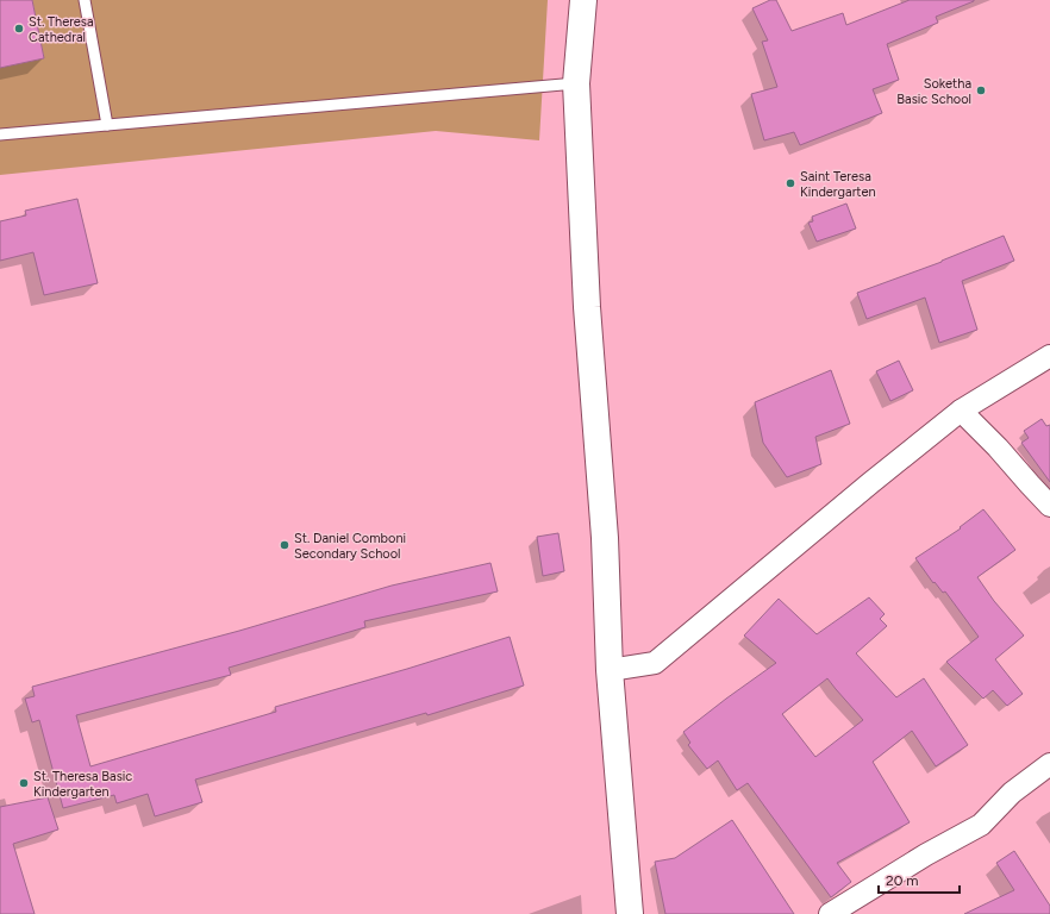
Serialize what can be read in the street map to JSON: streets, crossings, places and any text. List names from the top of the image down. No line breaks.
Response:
{"places":["St. Theresa Cathedral","Soketha Basic School","Saint Teresa Kindergarten","St. Daniel Comboni Secondary School","St. Theresa Basic Kindergarten"],"scale_bar":"20 m"}
